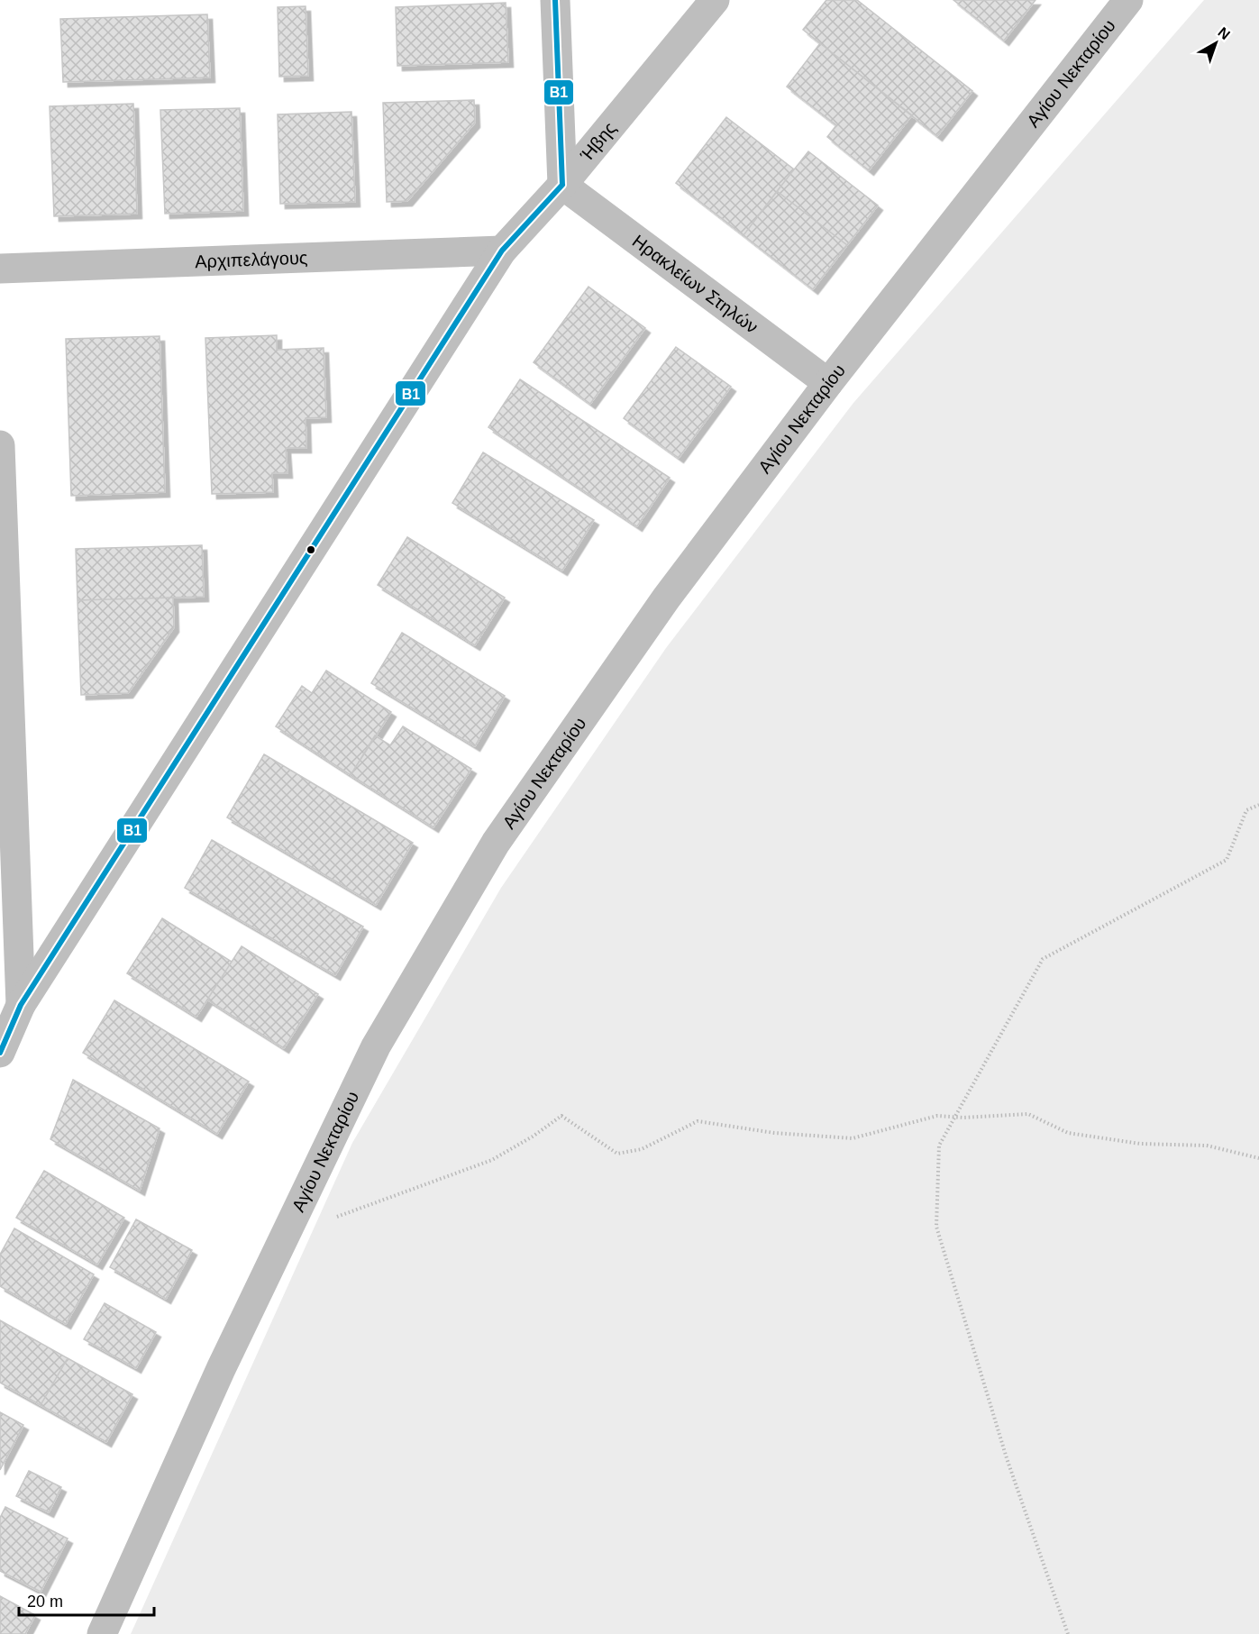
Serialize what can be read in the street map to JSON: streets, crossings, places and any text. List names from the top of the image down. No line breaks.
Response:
{"streets":{"street":["Αγίου Νεκταρίου","Ήβης","Αρχιπελάγους","Ηρακλείων Στηλών"]},"crossings":[["Αγίου Νεκταρίου","Ηρακλείων Στηλών"],["Ήβης","Αρχιπελάγους"],["Ήβης","Ηρακλείων Στηλών"]],"lines":["transit line Β1"],"scale_bar":"20 m","north":"top right"}
